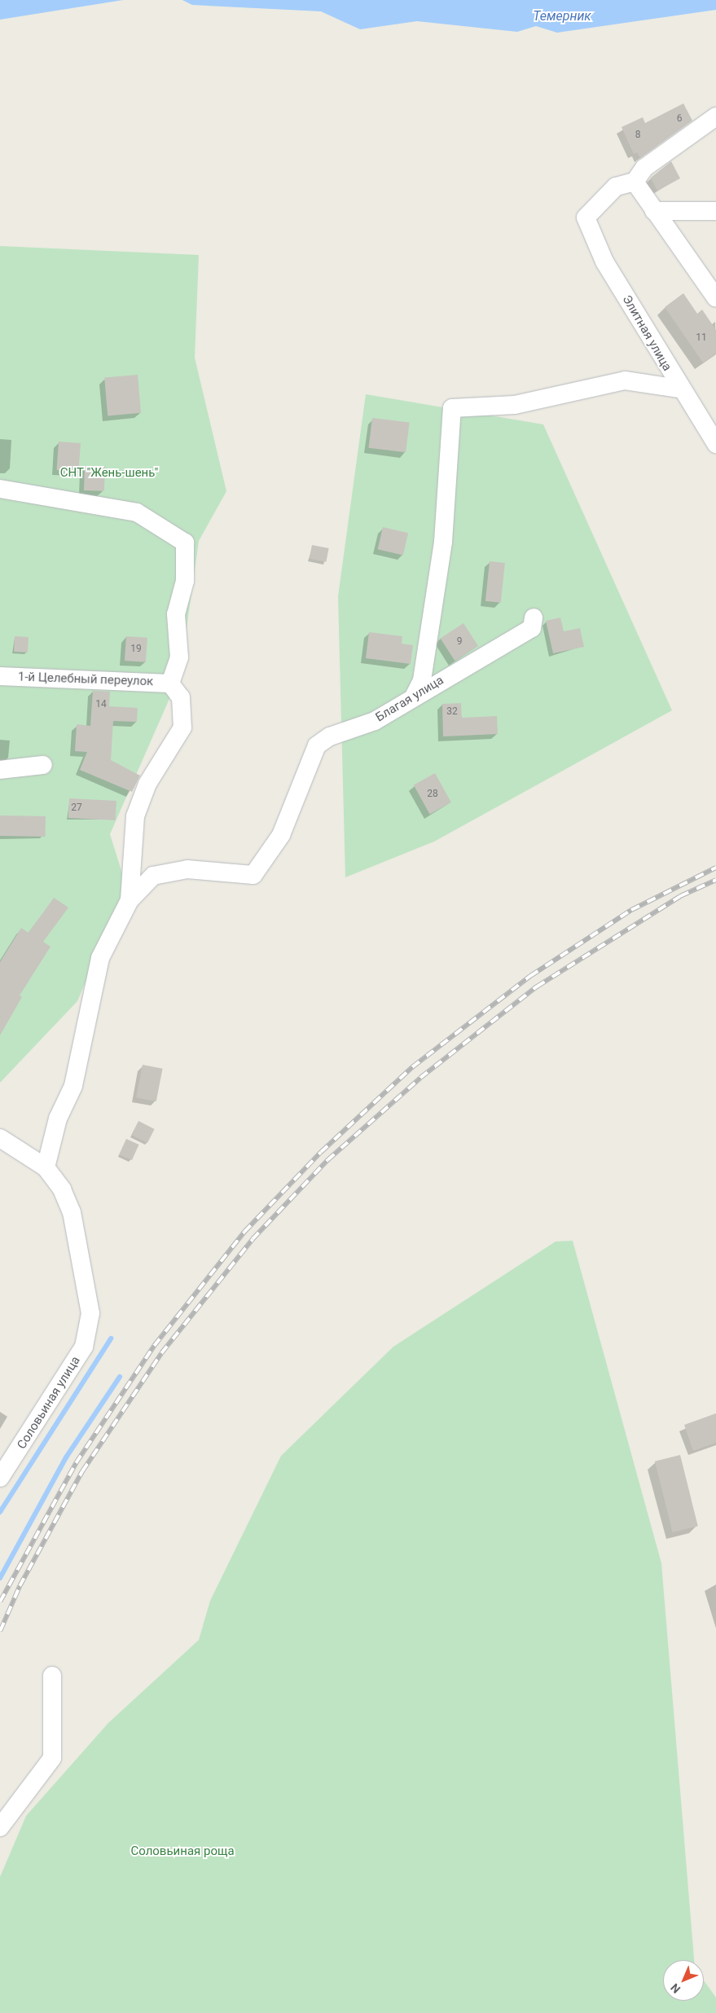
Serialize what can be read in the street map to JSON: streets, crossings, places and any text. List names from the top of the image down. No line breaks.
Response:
{"streets":{"street":["Элитная улица","1-й Целебный переулок","Благая улица","Соловьиная улица"]},"water":["Темерник"],"parks":["СНТ \"Жень-шень\"","Соловьиная роща"],"house_numbers":["6","8","11","9","19","14","32","28","27"],"north":"bottom left"}
